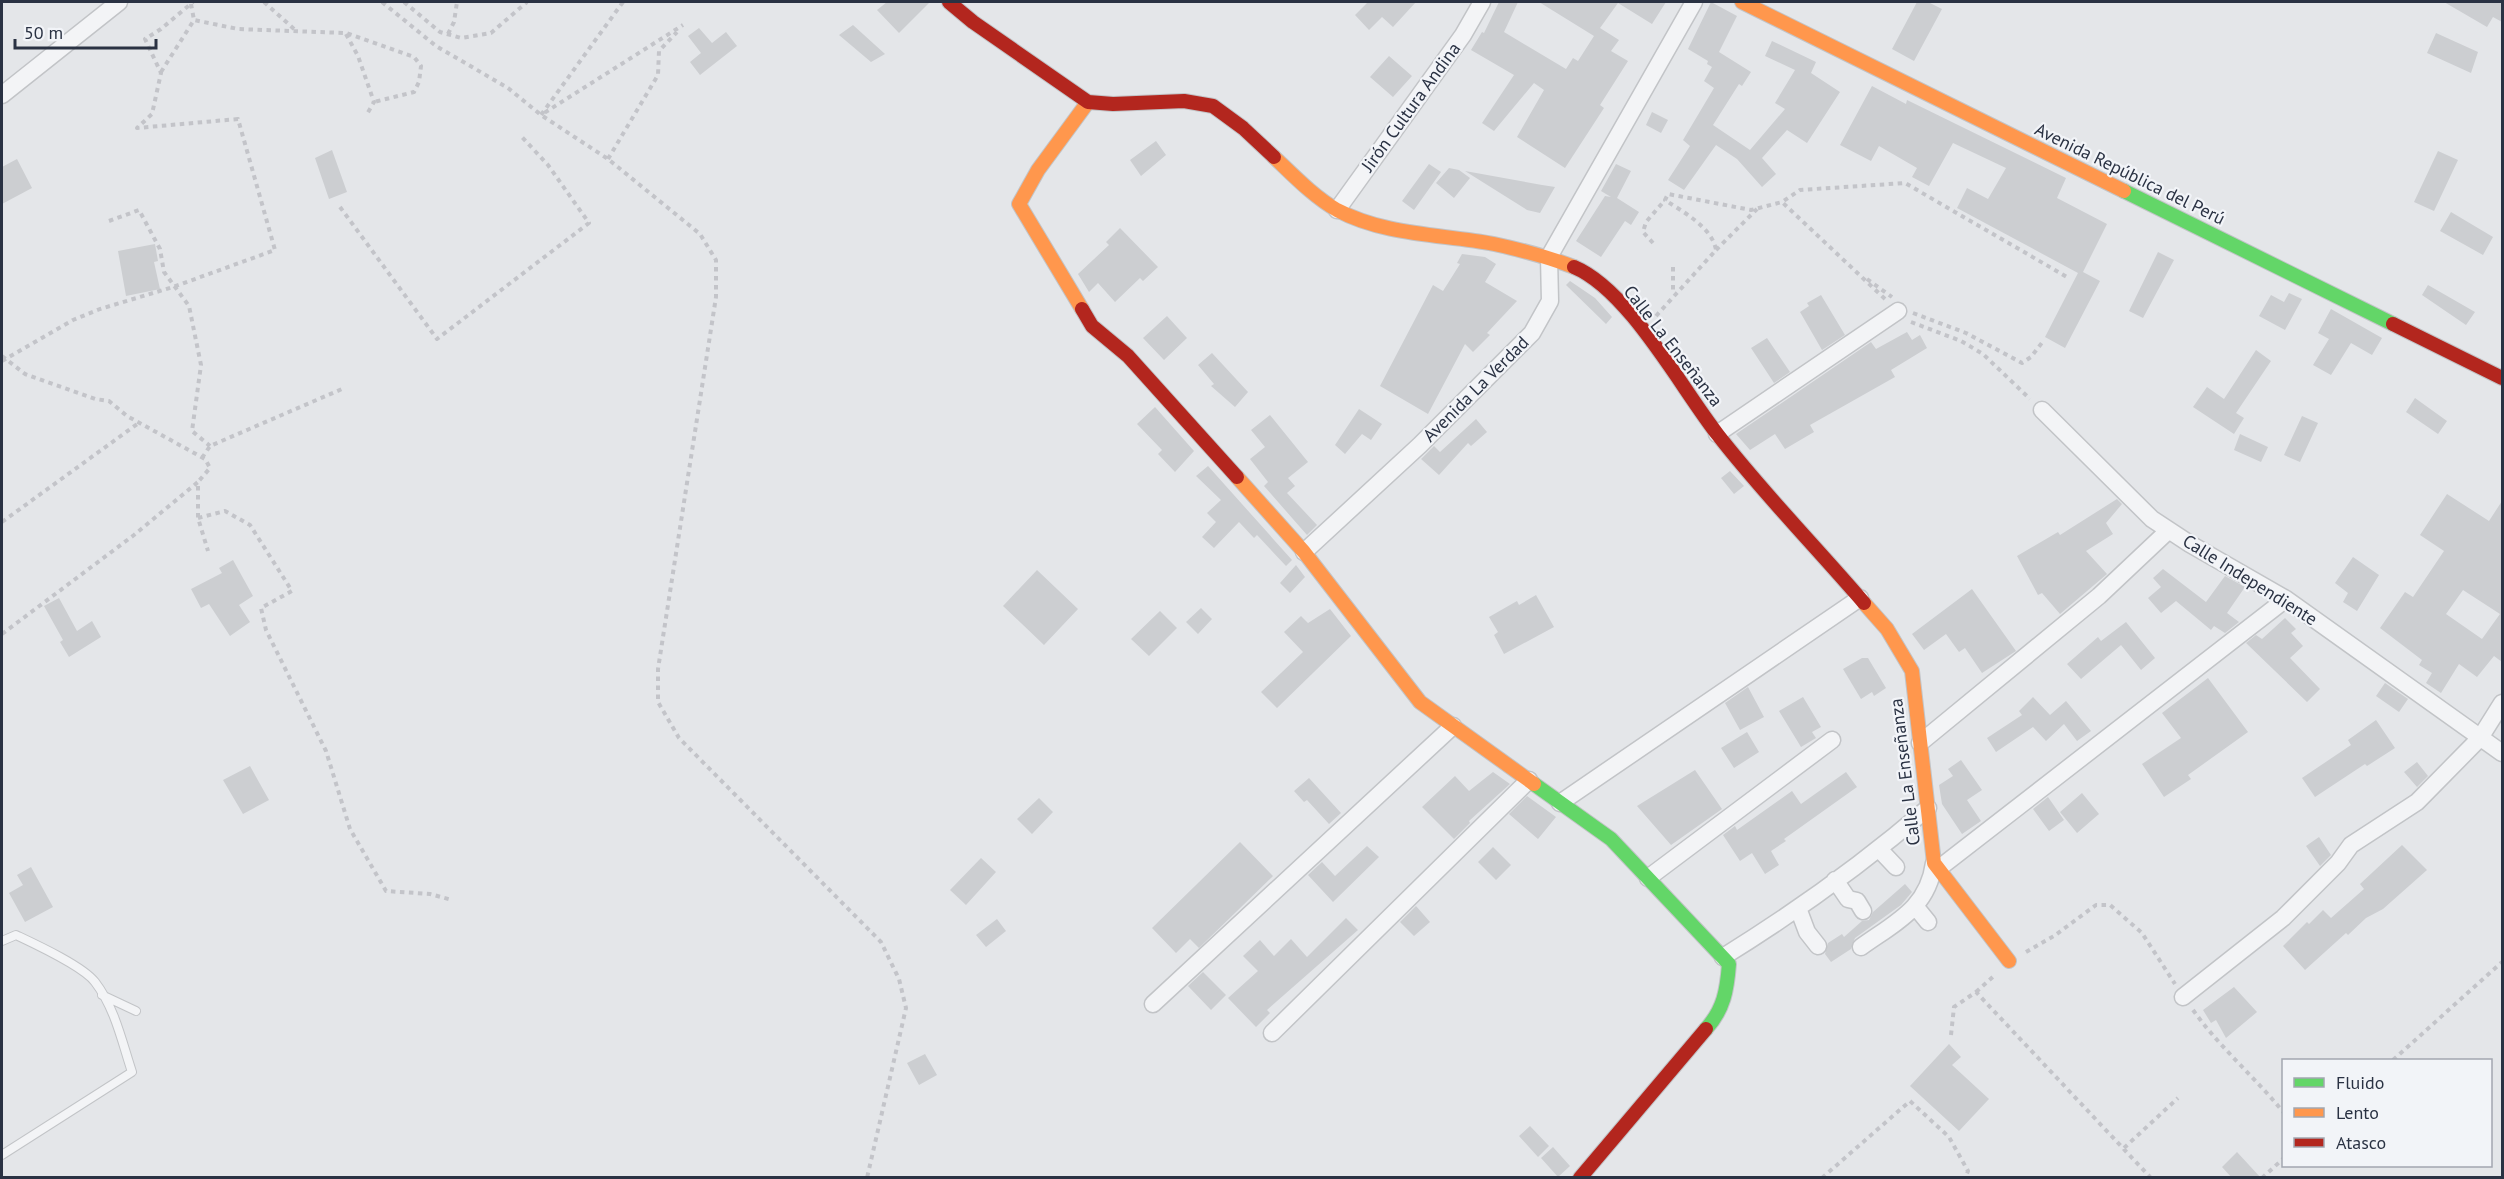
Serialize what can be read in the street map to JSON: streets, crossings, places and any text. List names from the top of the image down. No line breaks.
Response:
{"streets":{"street":["Jirón Cultura Andina","Avenida República del Perú","Calle La Enseñanza","Avenida La Verdad","Calle Independiente"]},"crossings":[["Jirón Cultura Andina","Calle La Enseñanza"],["Calle La Enseñanza","Avenida La Verdad"]],"legend":["Fluido","Lento","Atasco"],"scale_bar":"50 m"}
